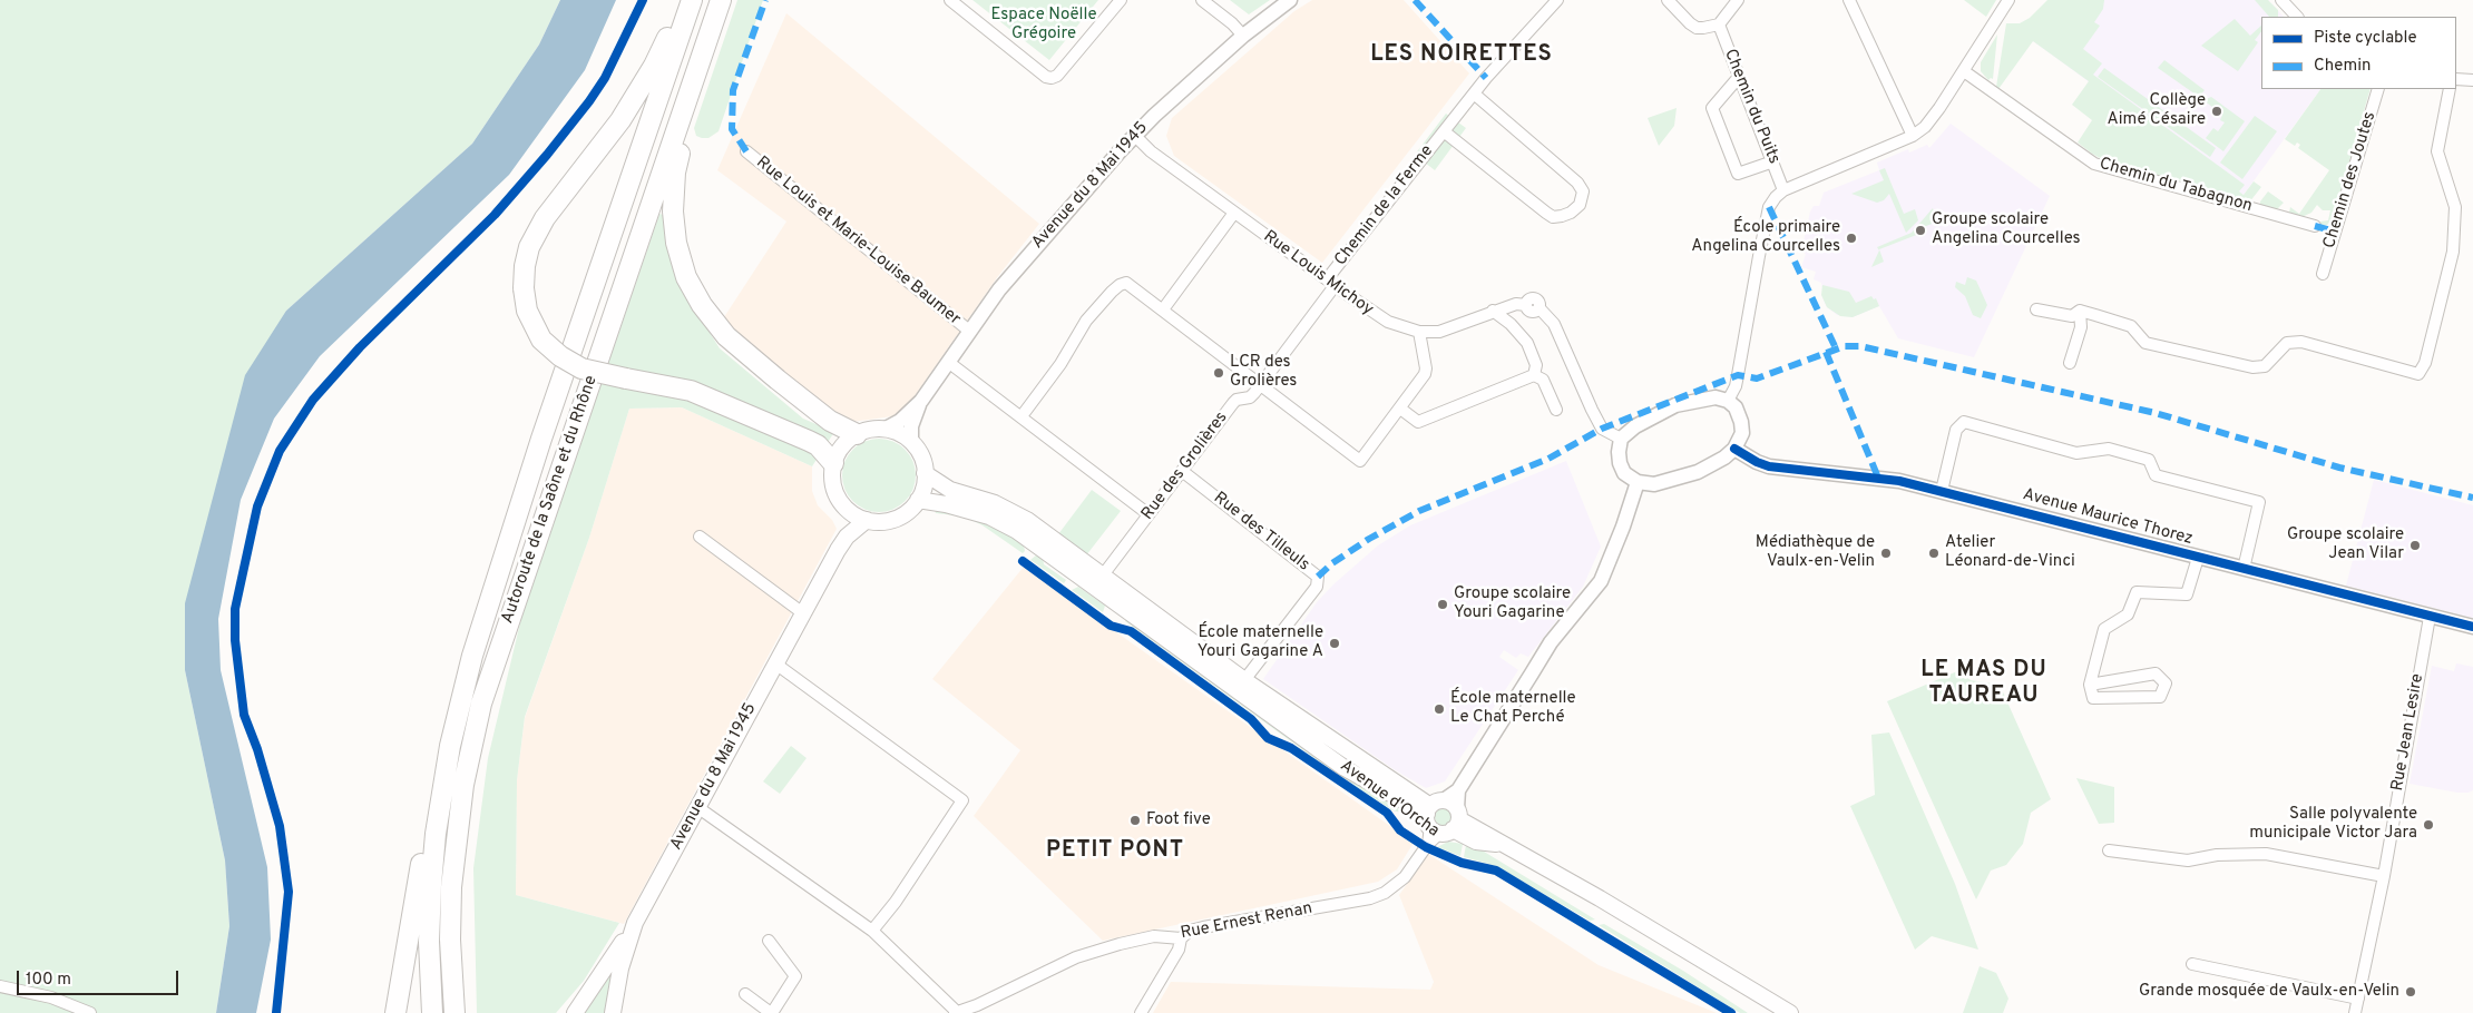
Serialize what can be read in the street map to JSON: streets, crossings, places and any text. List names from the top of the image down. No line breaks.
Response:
{"streets":{"highway":["Autoroute de la Saône et du Rhône"],"main road":["Avenue du 8 Mai 1945","Avenue d'Orcha"],"street":["Chemin du Puits","Chemin des Joutes","Chemin du Tabagnon","Chemin de la Ferme","Rue Louis et Marie-Louise Baumer","Rue Louis Michoy","Rue des Grolières","Avenue Maurice Thorez","Rue des Tilleuls","Rue Jean Lesire","Rue Ernest Renan"]},"crossings":[["Avenue du 8 Mai 1945","Rue Louis et Marie-Louise Baumer"],["Avenue du 8 Mai 1945","Rue Louis Michoy"],["Avenue du 8 Mai 1945","Avenue d'Orcha"],["Chemin de la Ferme","Rue Louis Michoy"],["Chemin de la Ferme","Rue des Grolières"],["Rue Louis Michoy","Rue des Grolières"],["Rue des Grolières","Rue des Tilleuls"],["Rue des Grolières","Avenue d'Orcha"],["Avenue Maurice Thorez","Rue Jean Lesire"],["Rue des Tilleuls","Avenue d'Orcha"],["Avenue d'Orcha","Rue Ernest Renan"]],"districts":["LES NOIRETTES","LE MAS DU TAUREAU","PETIT PONT"],"parks":["Espace Noëlle Grégoire"],"places":["Collège Aimé Césaire","Groupe scolaire Angelina Courcelles","École primaire Angelina Courcelles","LCR des Grolières","Groupe scolaire Jean Vilar","Médiathèque de Vaulx-en-Velin","Atelier Léonard-de-Vinci","Groupe scolaire Youri Gagarine","École maternelle Youri Gagarine A","École maternelle Le Chat Perché","Foot five","Salle polyvalente municipale Victor Jara","Grande mosquée de Vaulx-en-Velin"],"legend":["Piste cyclable","Chemin"],"scale_bar":"100 m"}
